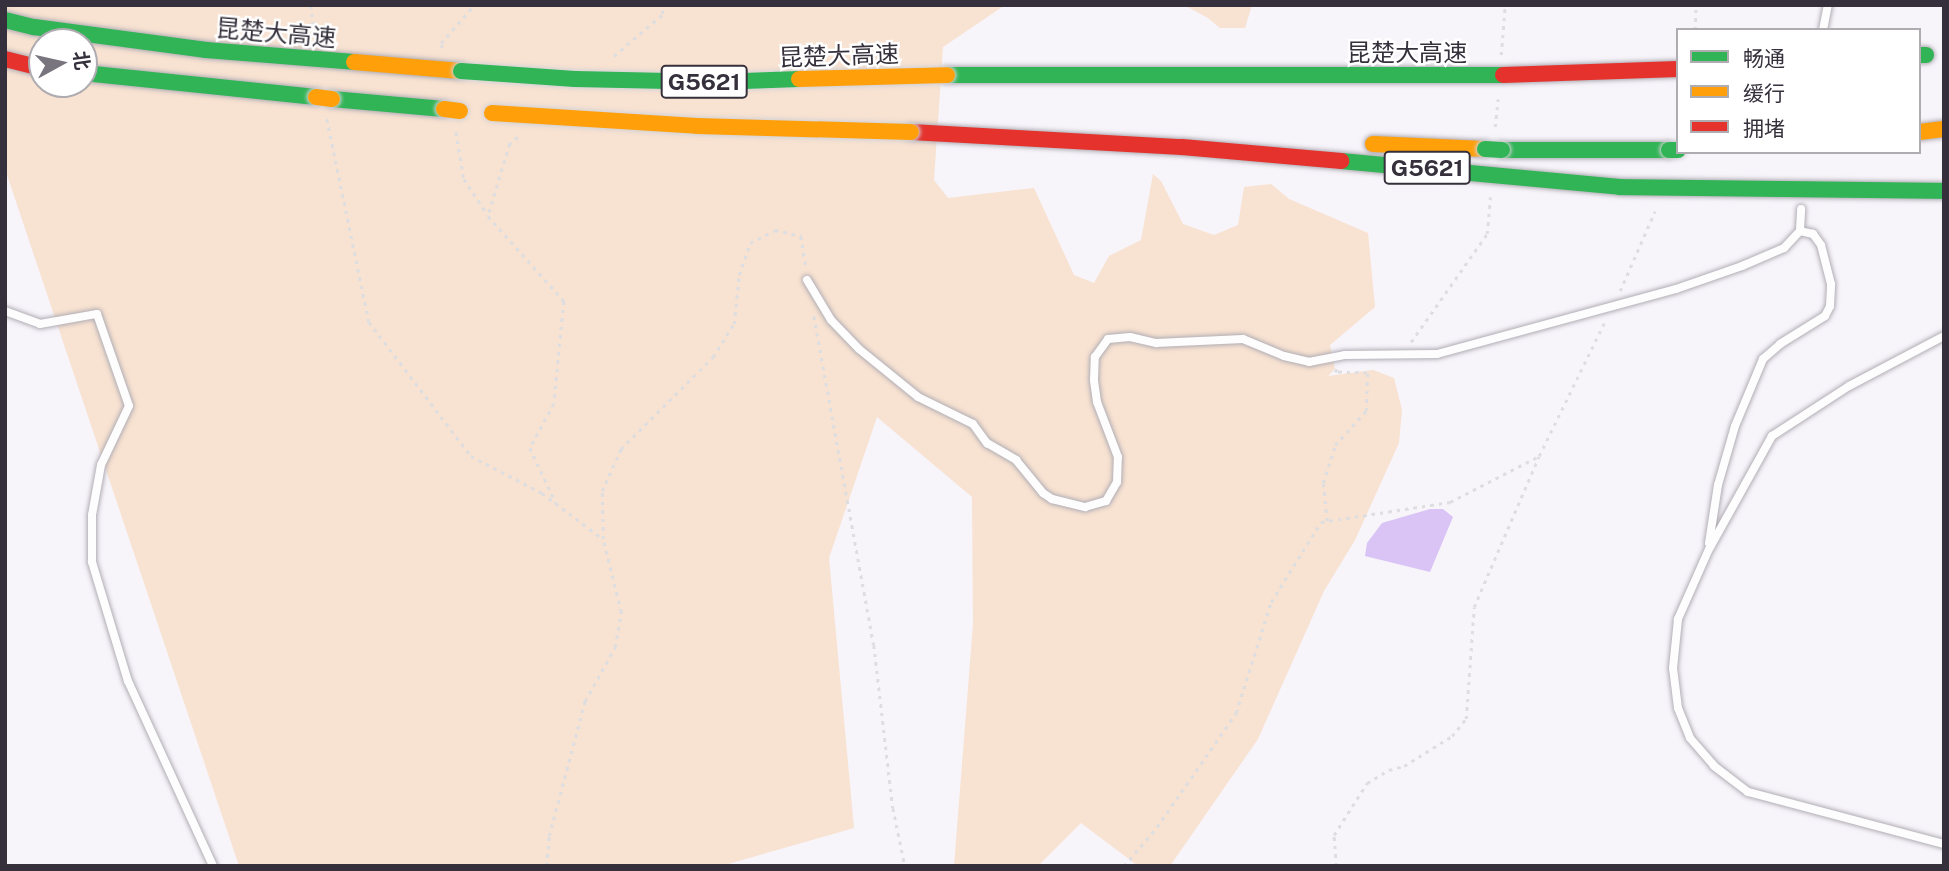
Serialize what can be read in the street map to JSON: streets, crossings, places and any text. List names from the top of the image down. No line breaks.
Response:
{"streets":{"highway":["昆楚大高速","G5621"]},"legend":["畅通","缓行","拥堵"],"north":"right"}
